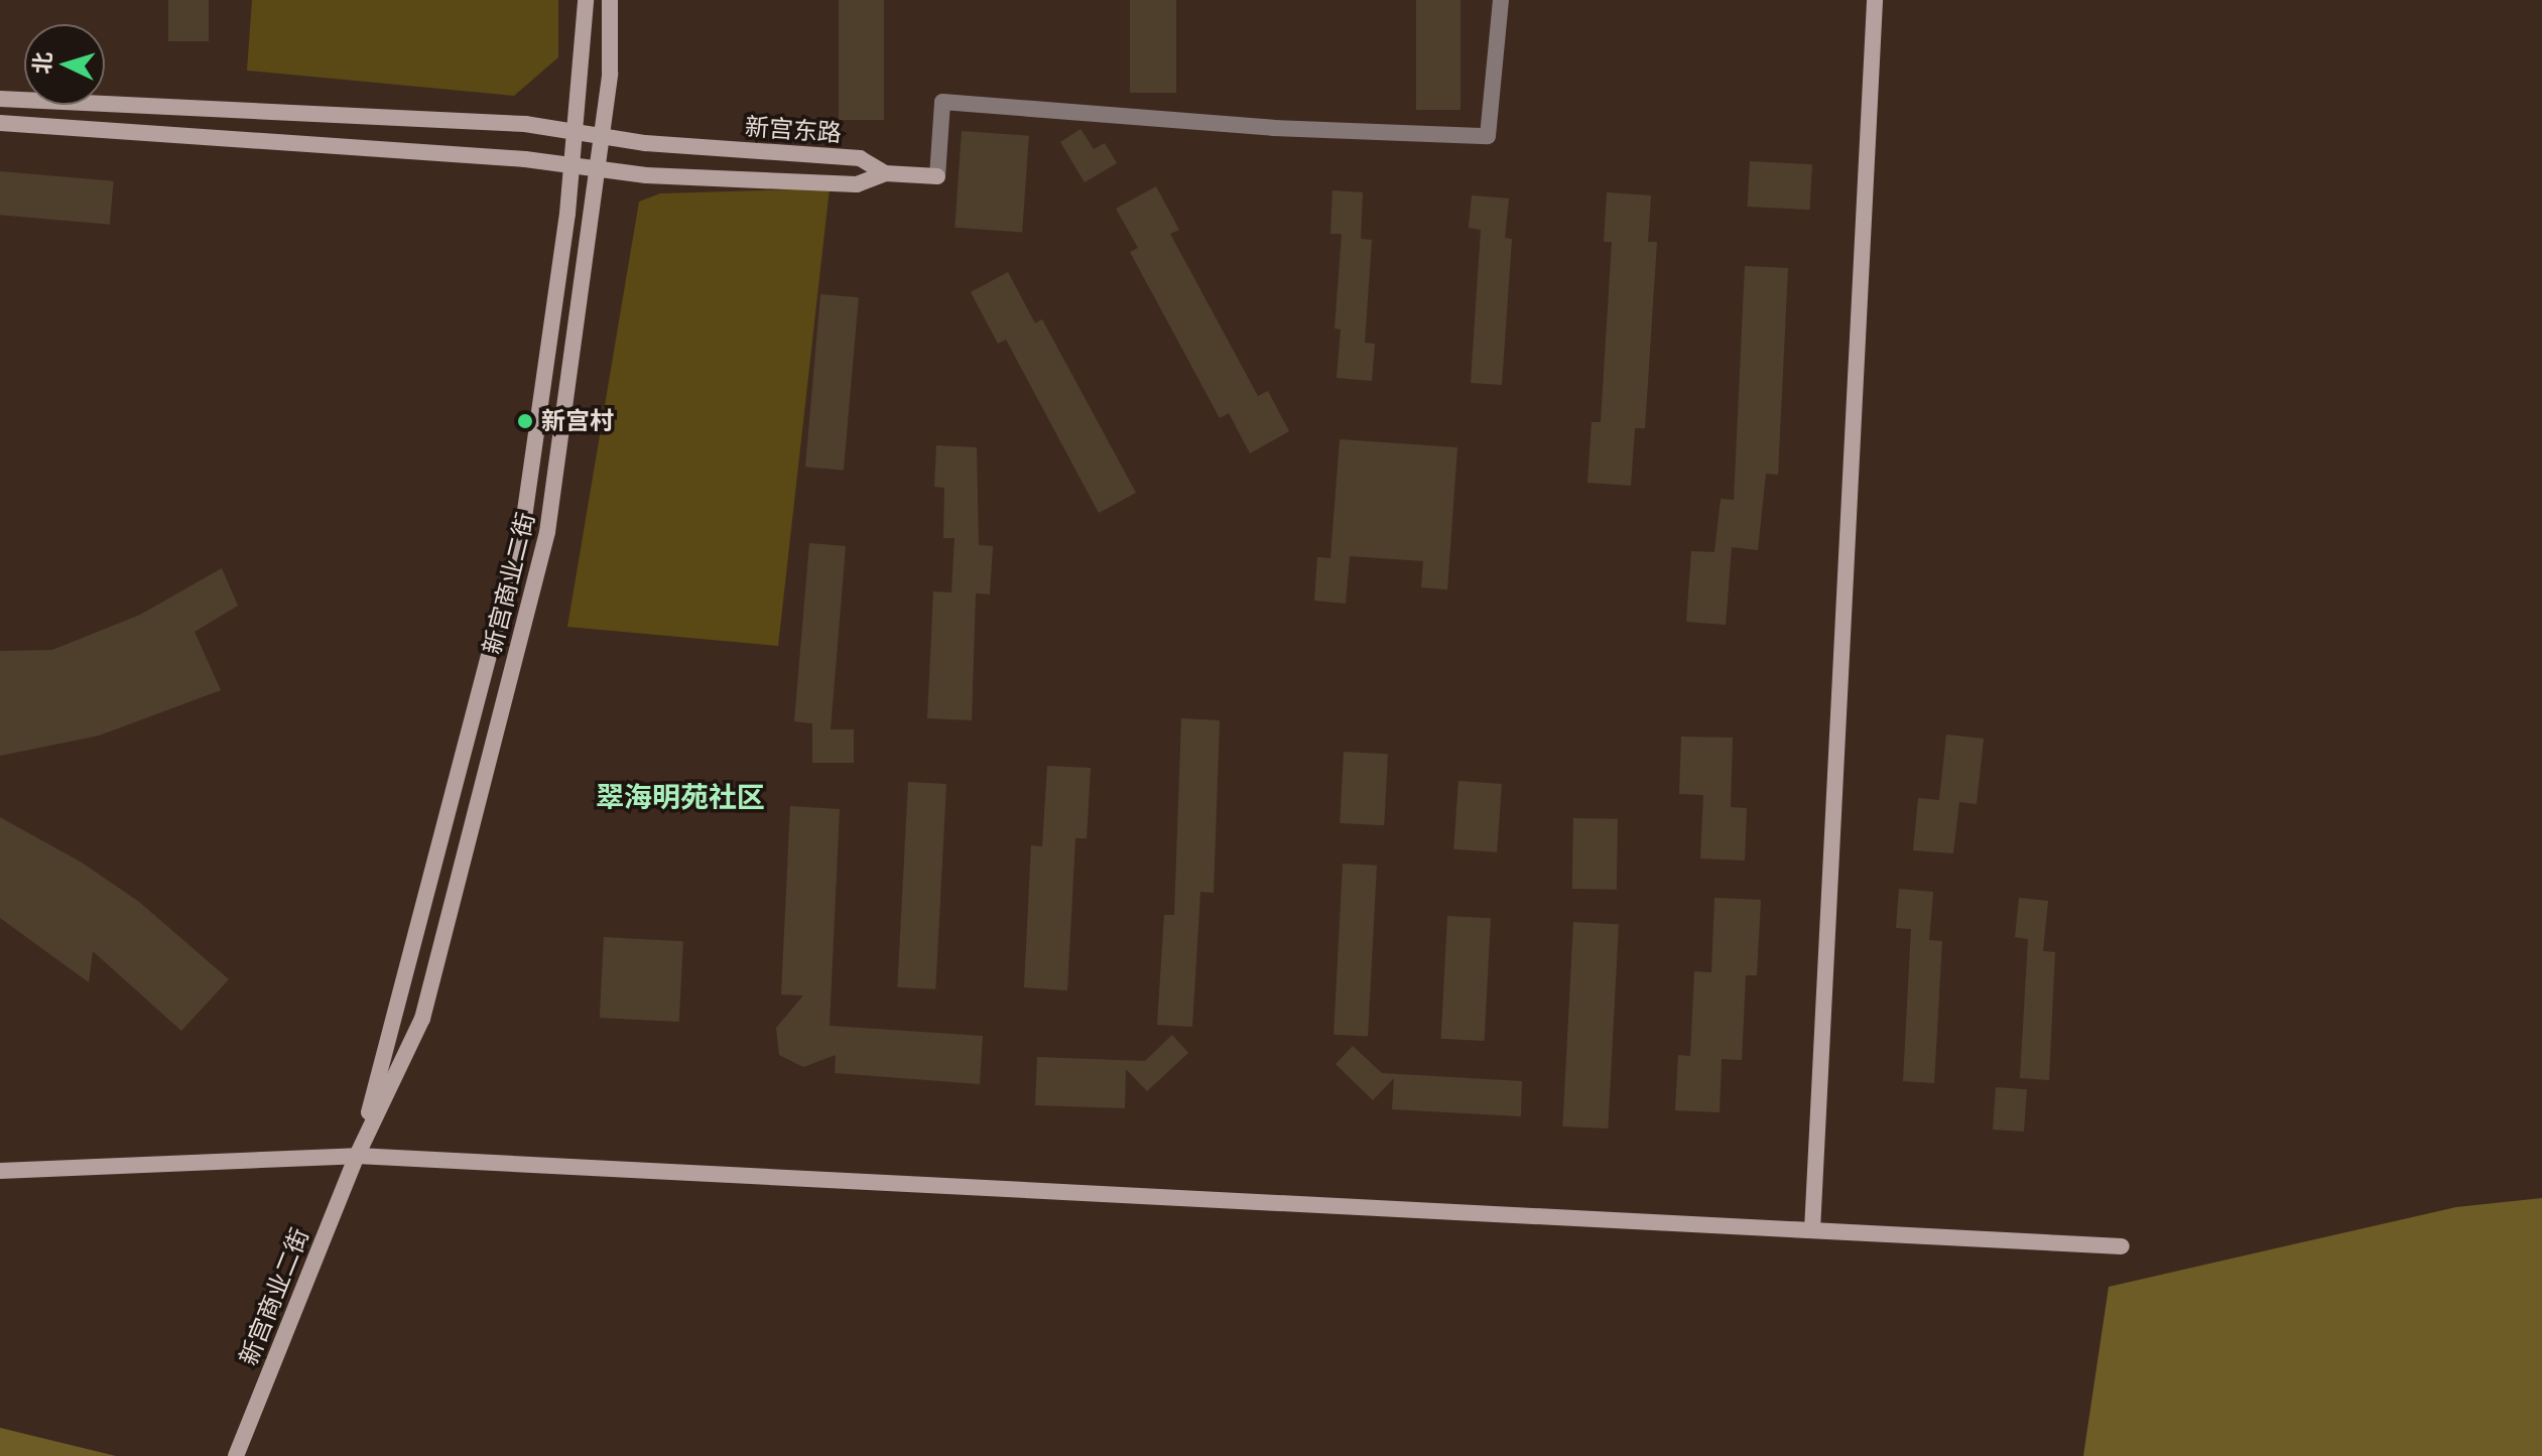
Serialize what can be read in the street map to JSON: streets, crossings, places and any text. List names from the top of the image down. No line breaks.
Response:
{"streets":{"street":["新宫东路","新宫商业二街"]},"crossings":[["新宫东路","新宫商业二街"]],"districts":["翠海明苑社区"],"places":["新宫村"],"north":"left"}
